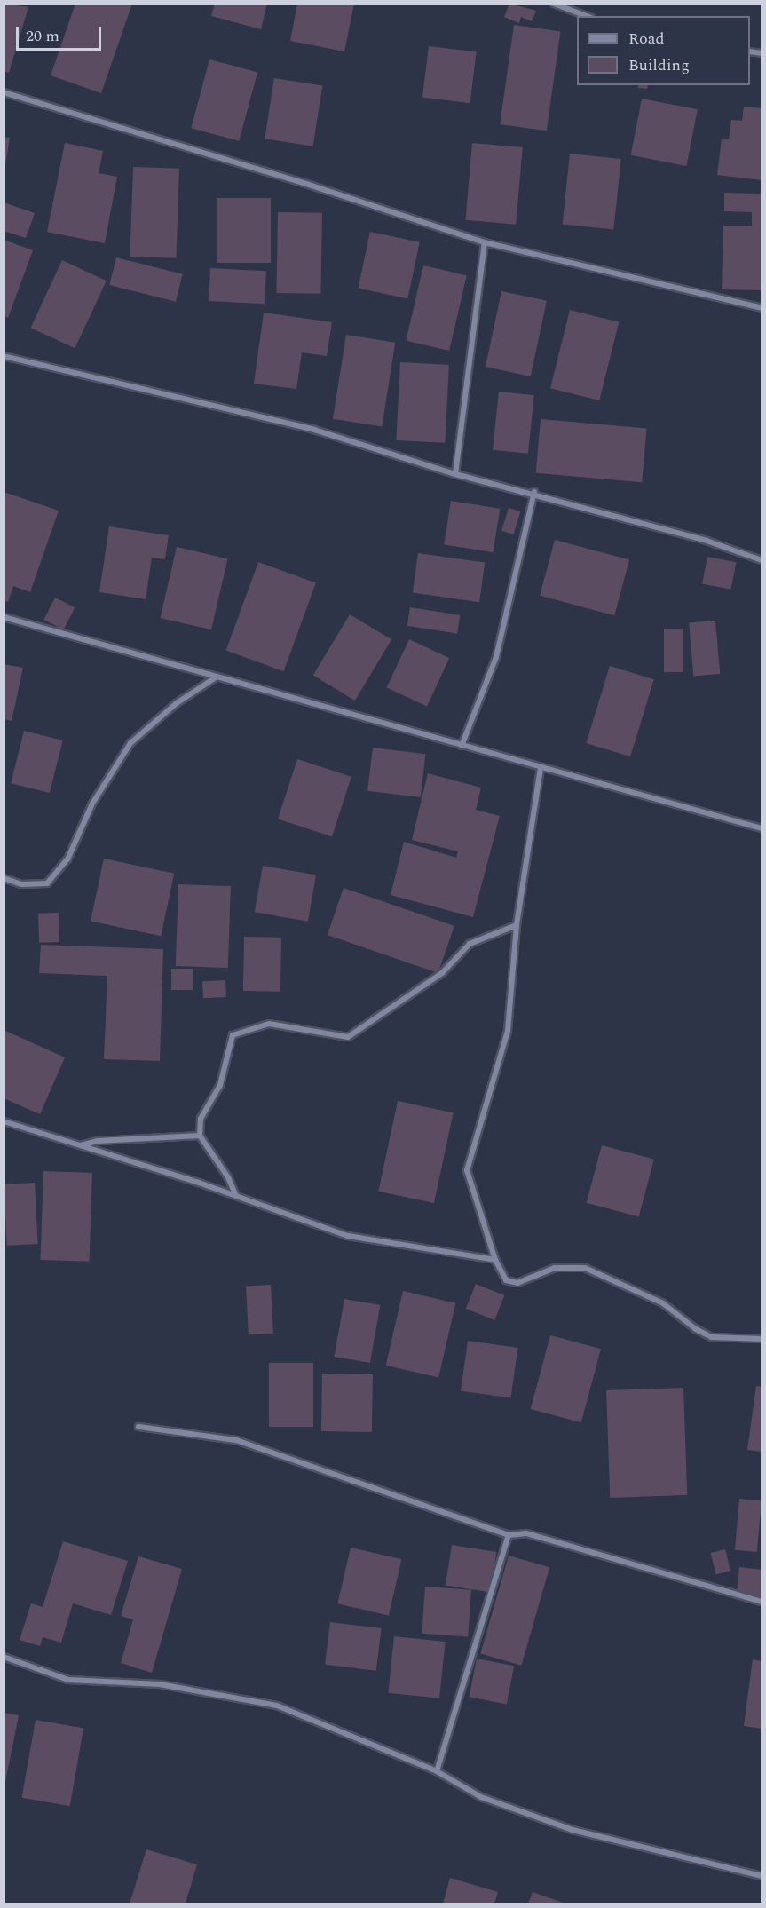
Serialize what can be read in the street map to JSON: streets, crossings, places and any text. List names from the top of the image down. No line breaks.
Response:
{"legend":["Road","Building"],"scale_bar":"20 m"}
